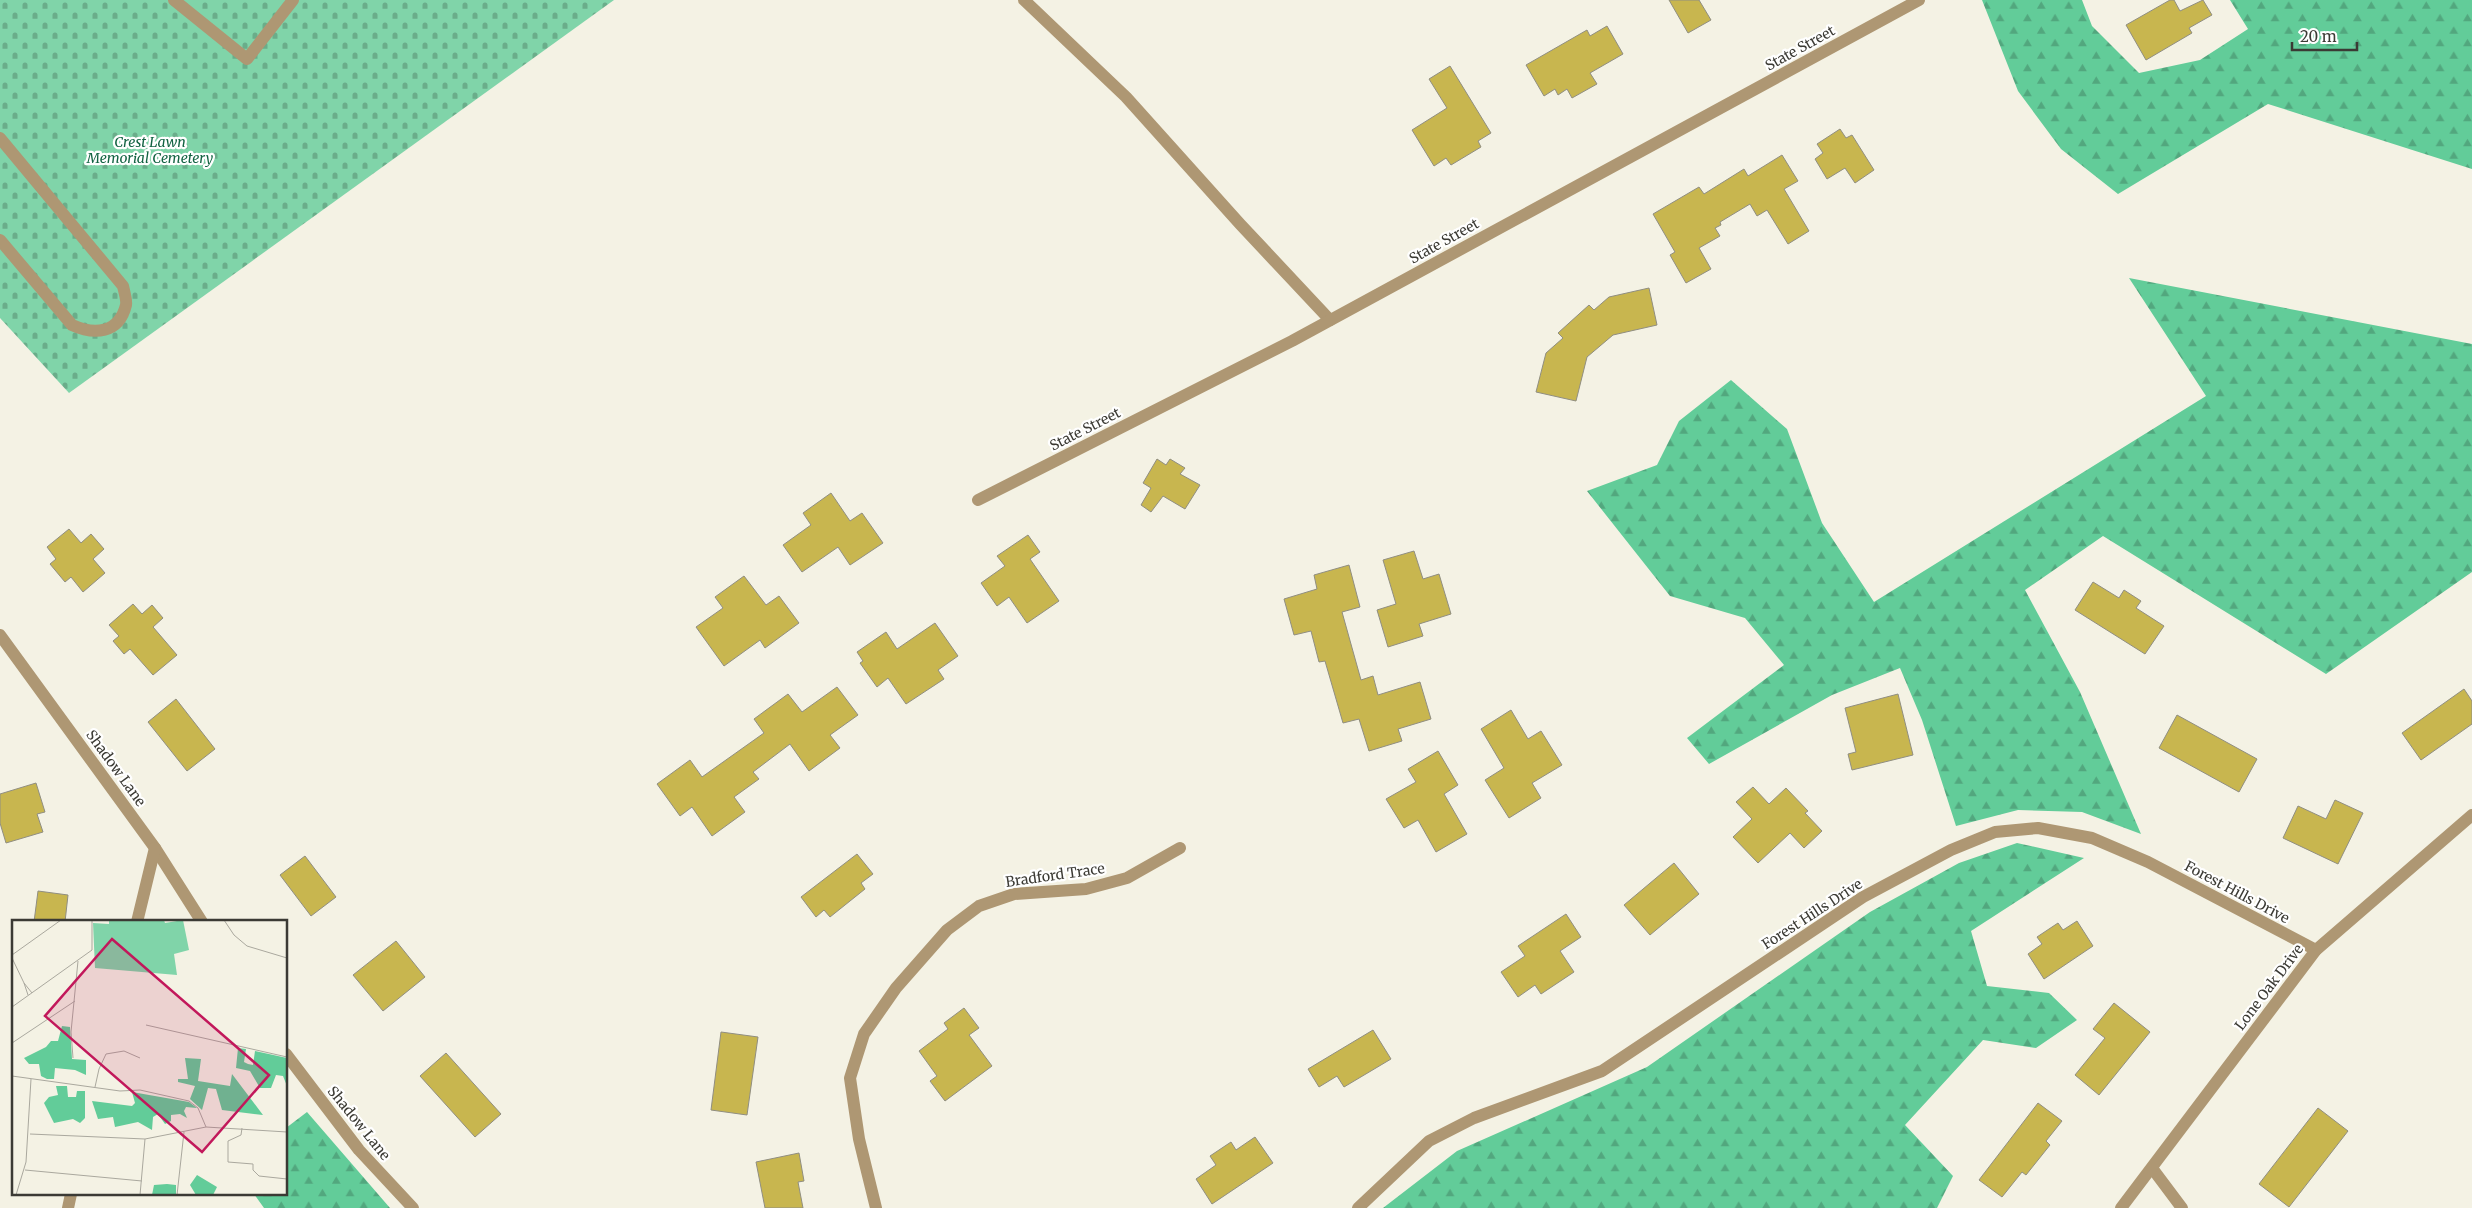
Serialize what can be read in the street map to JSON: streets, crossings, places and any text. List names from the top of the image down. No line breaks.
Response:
{"streets":{"street":["State Street","Shadow Lane","Bradford Trace","Forest Hills Drive","Lone Oak Drive"]},"crossings":[["Forest Hills Drive","Lone Oak Drive"]],"parks":["Crest Lawn Memorial Cemetery"],"scale_bar":"20 m"}
